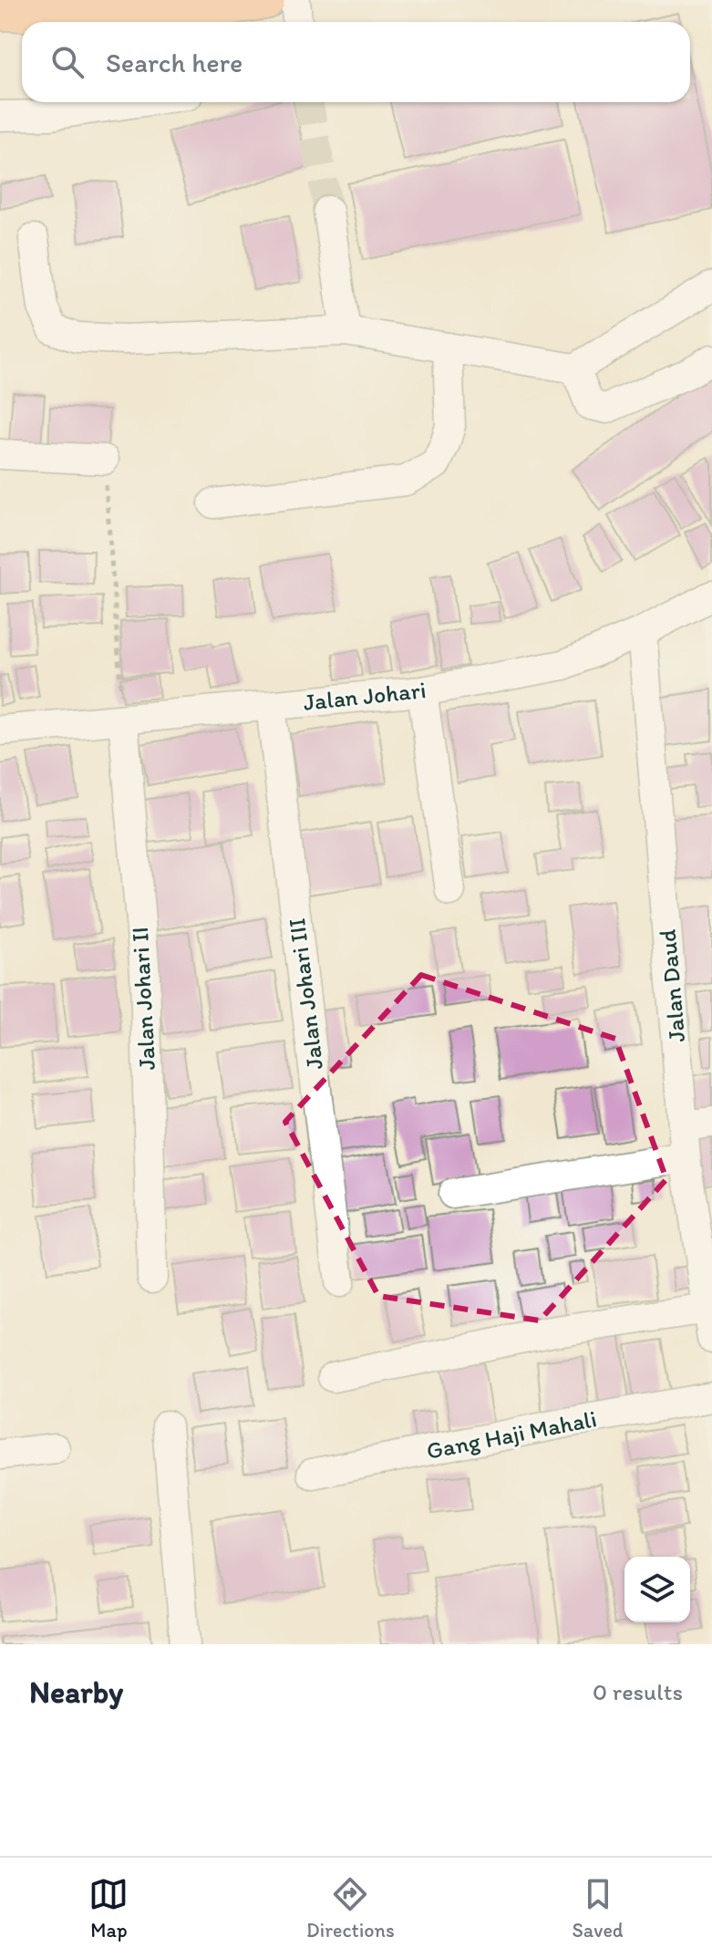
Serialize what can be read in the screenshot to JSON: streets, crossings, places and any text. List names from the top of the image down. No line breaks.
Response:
{"streets":{"street":["Jalan Johari","Jalan Daud","Jalan Johari III","Jalan Johari II","Gang Haji Mahali"]},"crossings":[["Jalan Johari","Jalan Daud"],["Jalan Johari","Jalan Johari III"],["Jalan Johari","Jalan Johari II"]],"page":{"search":"Search here","heading":["Nearby","0 results"],"nav":["Map","Directions","Saved"]}}
